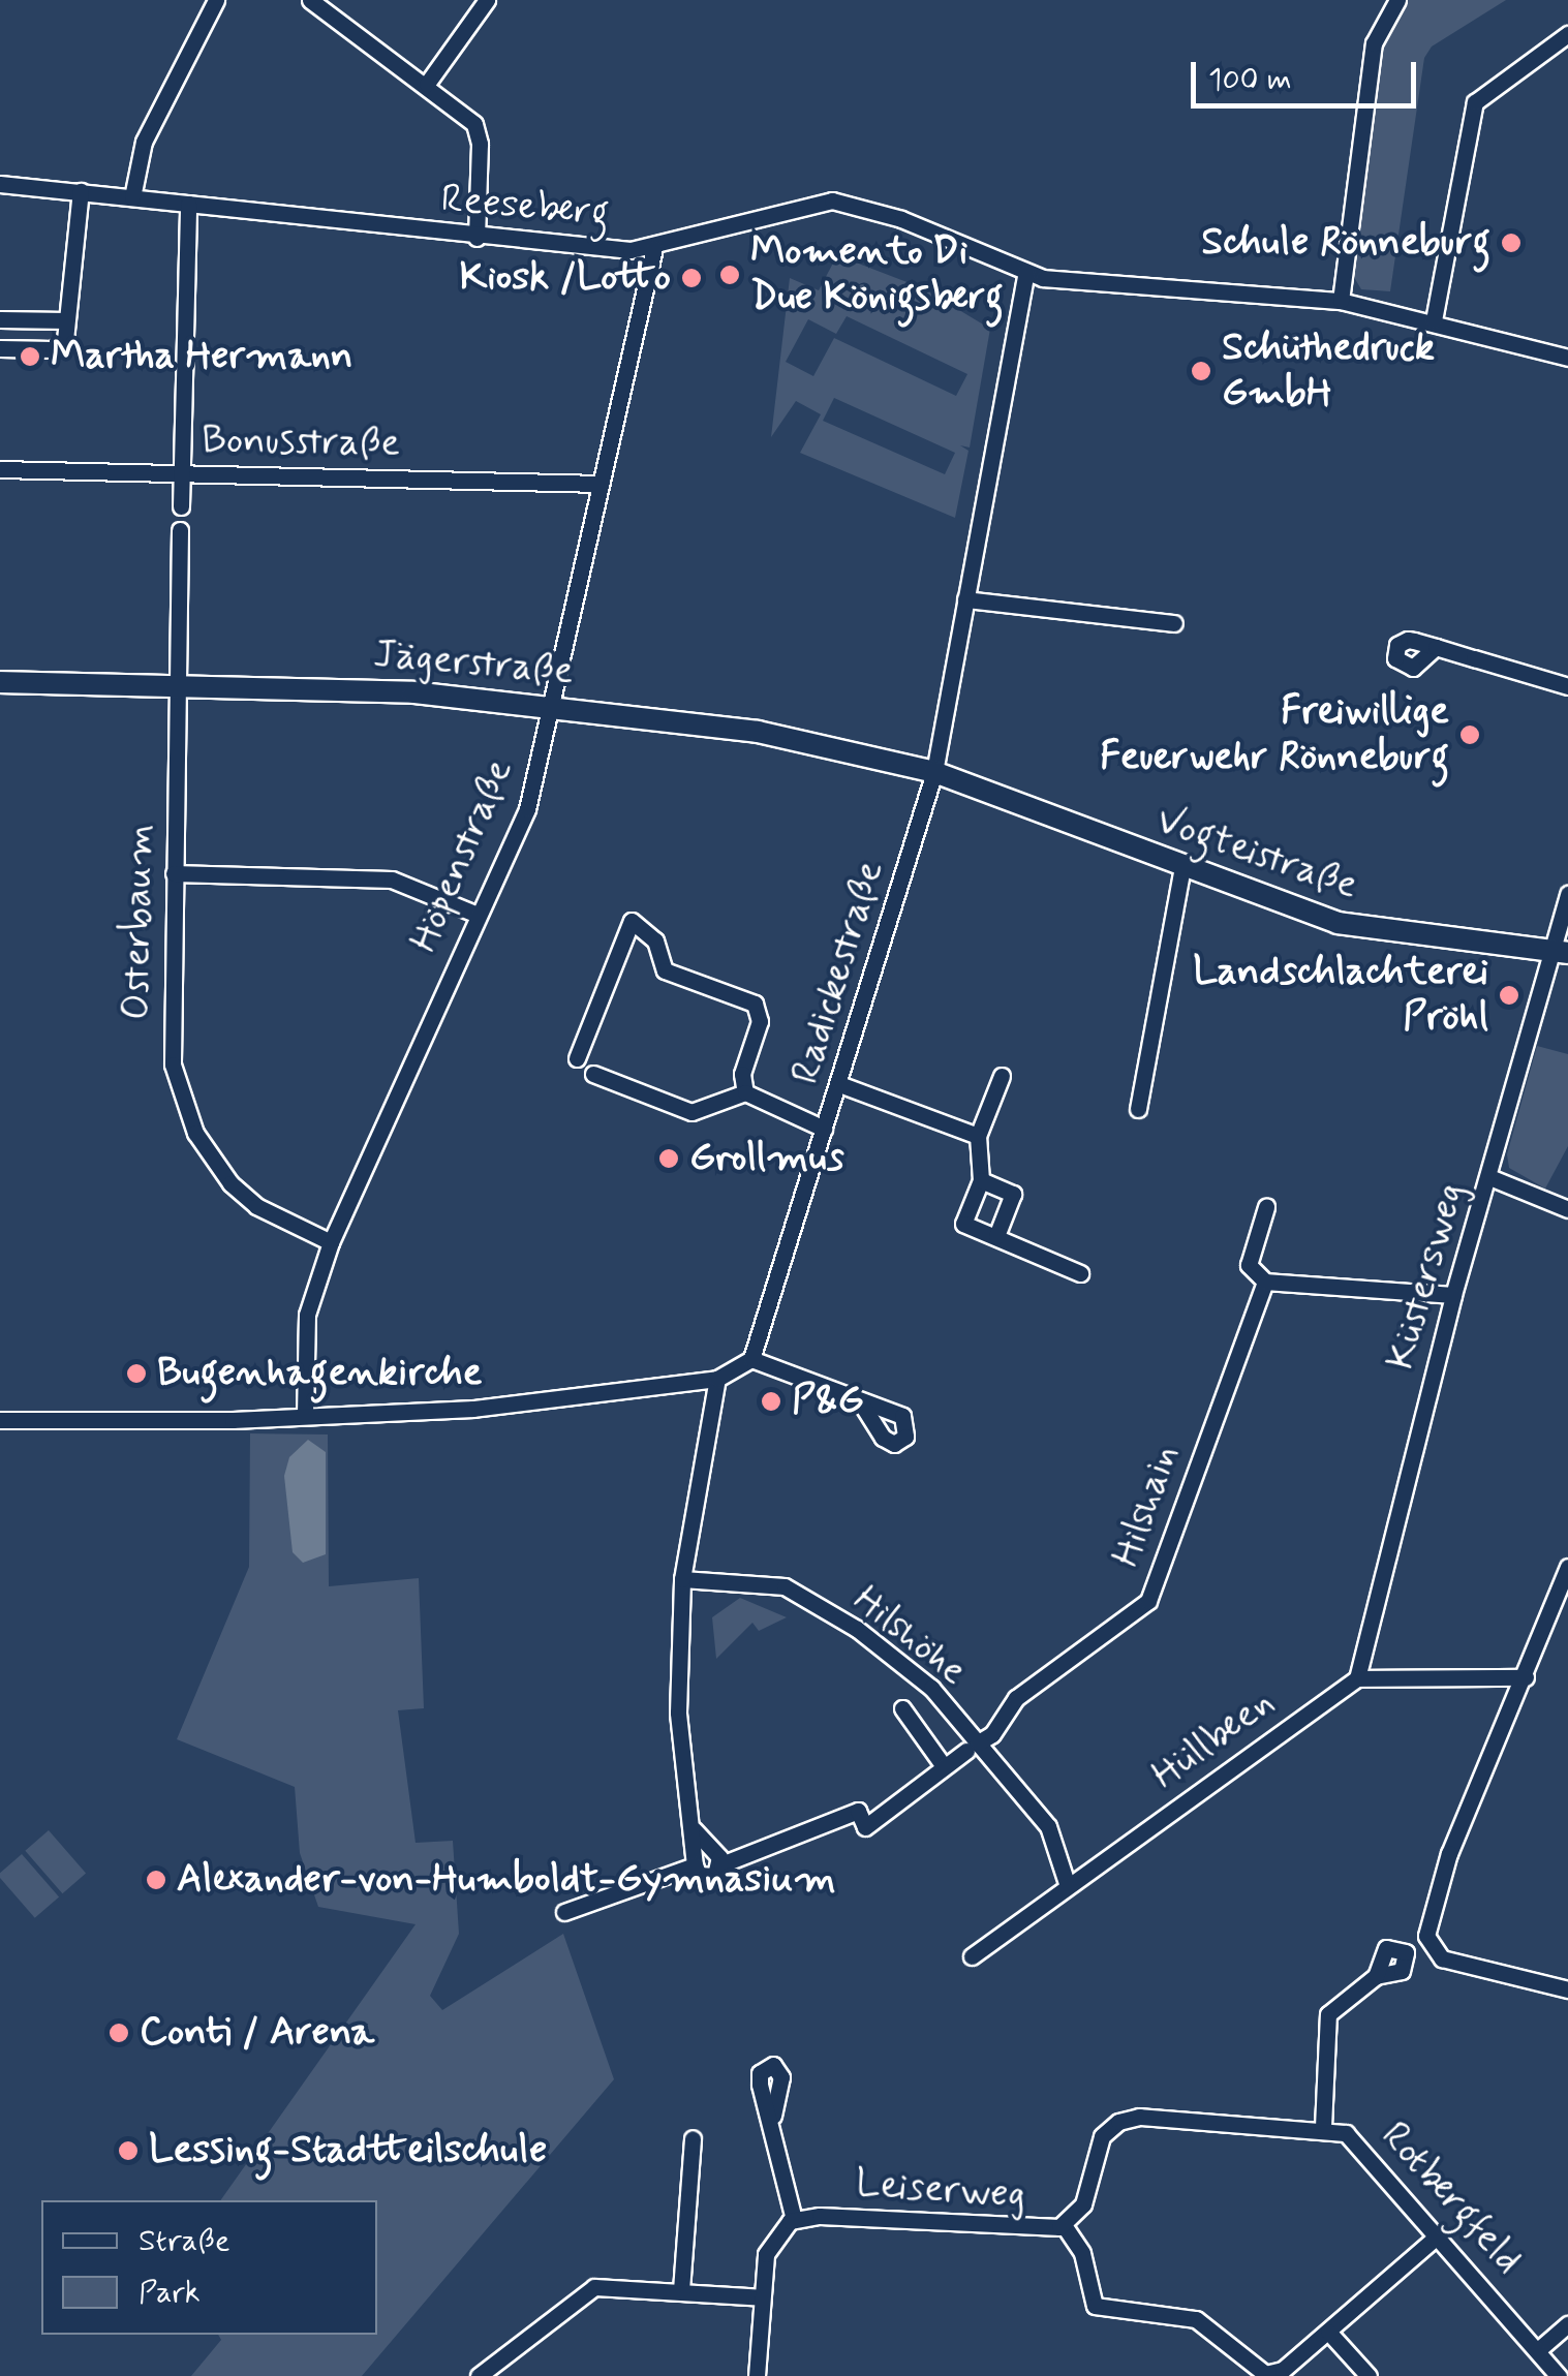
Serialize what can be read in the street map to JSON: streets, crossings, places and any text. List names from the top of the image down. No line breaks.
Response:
{"streets":{"street":["Reeseberg","Bonusstraße","Jägerstraße","Vogteistraße","Höpenstraße","Osterbaum","Radickestraße","Küstersweg","Hilshain","Hilshöhe","Hüllbeen","Leiserweg","Rotbergfeld"]},"crossings":[["Reeseberg","Höpenstraße"],["Reeseberg","Radickestraße"],["Bonusstraße","Höpenstraße"],["Jägerstraße","Vogteistraße"],["Jägerstraße","Höpenstraße"],["Jägerstraße","Osterbaum"],["Jägerstraße","Radickestraße"],["Vogteistraße","Radickestraße"],["Vogteistraße","Küstersweg"],["Höpenstraße","Osterbaum"],["Küstersweg","Hüllbeen"],["Hilshain","Hilshöhe"],["Hilshöhe","Hüllbeen"],["Leiserweg","Rotbergfeld"]],"places":["Schule Rönneburg","Momento Di Due Königsberg","Kiosk /Lotto","Martha Hermann","Schüthedruck GmbH","Freiwillige Feuerwehr Rönneburg","Landschlachterei Pröhl","Grollmus","Bugenhagenkirche","P&G","Alexander-von-Humboldt-Gymnasium","Conti / Arena","Lessing-Stadtteilschule"],"legend":["Straße","Park"],"scale_bar":"100 m"}
